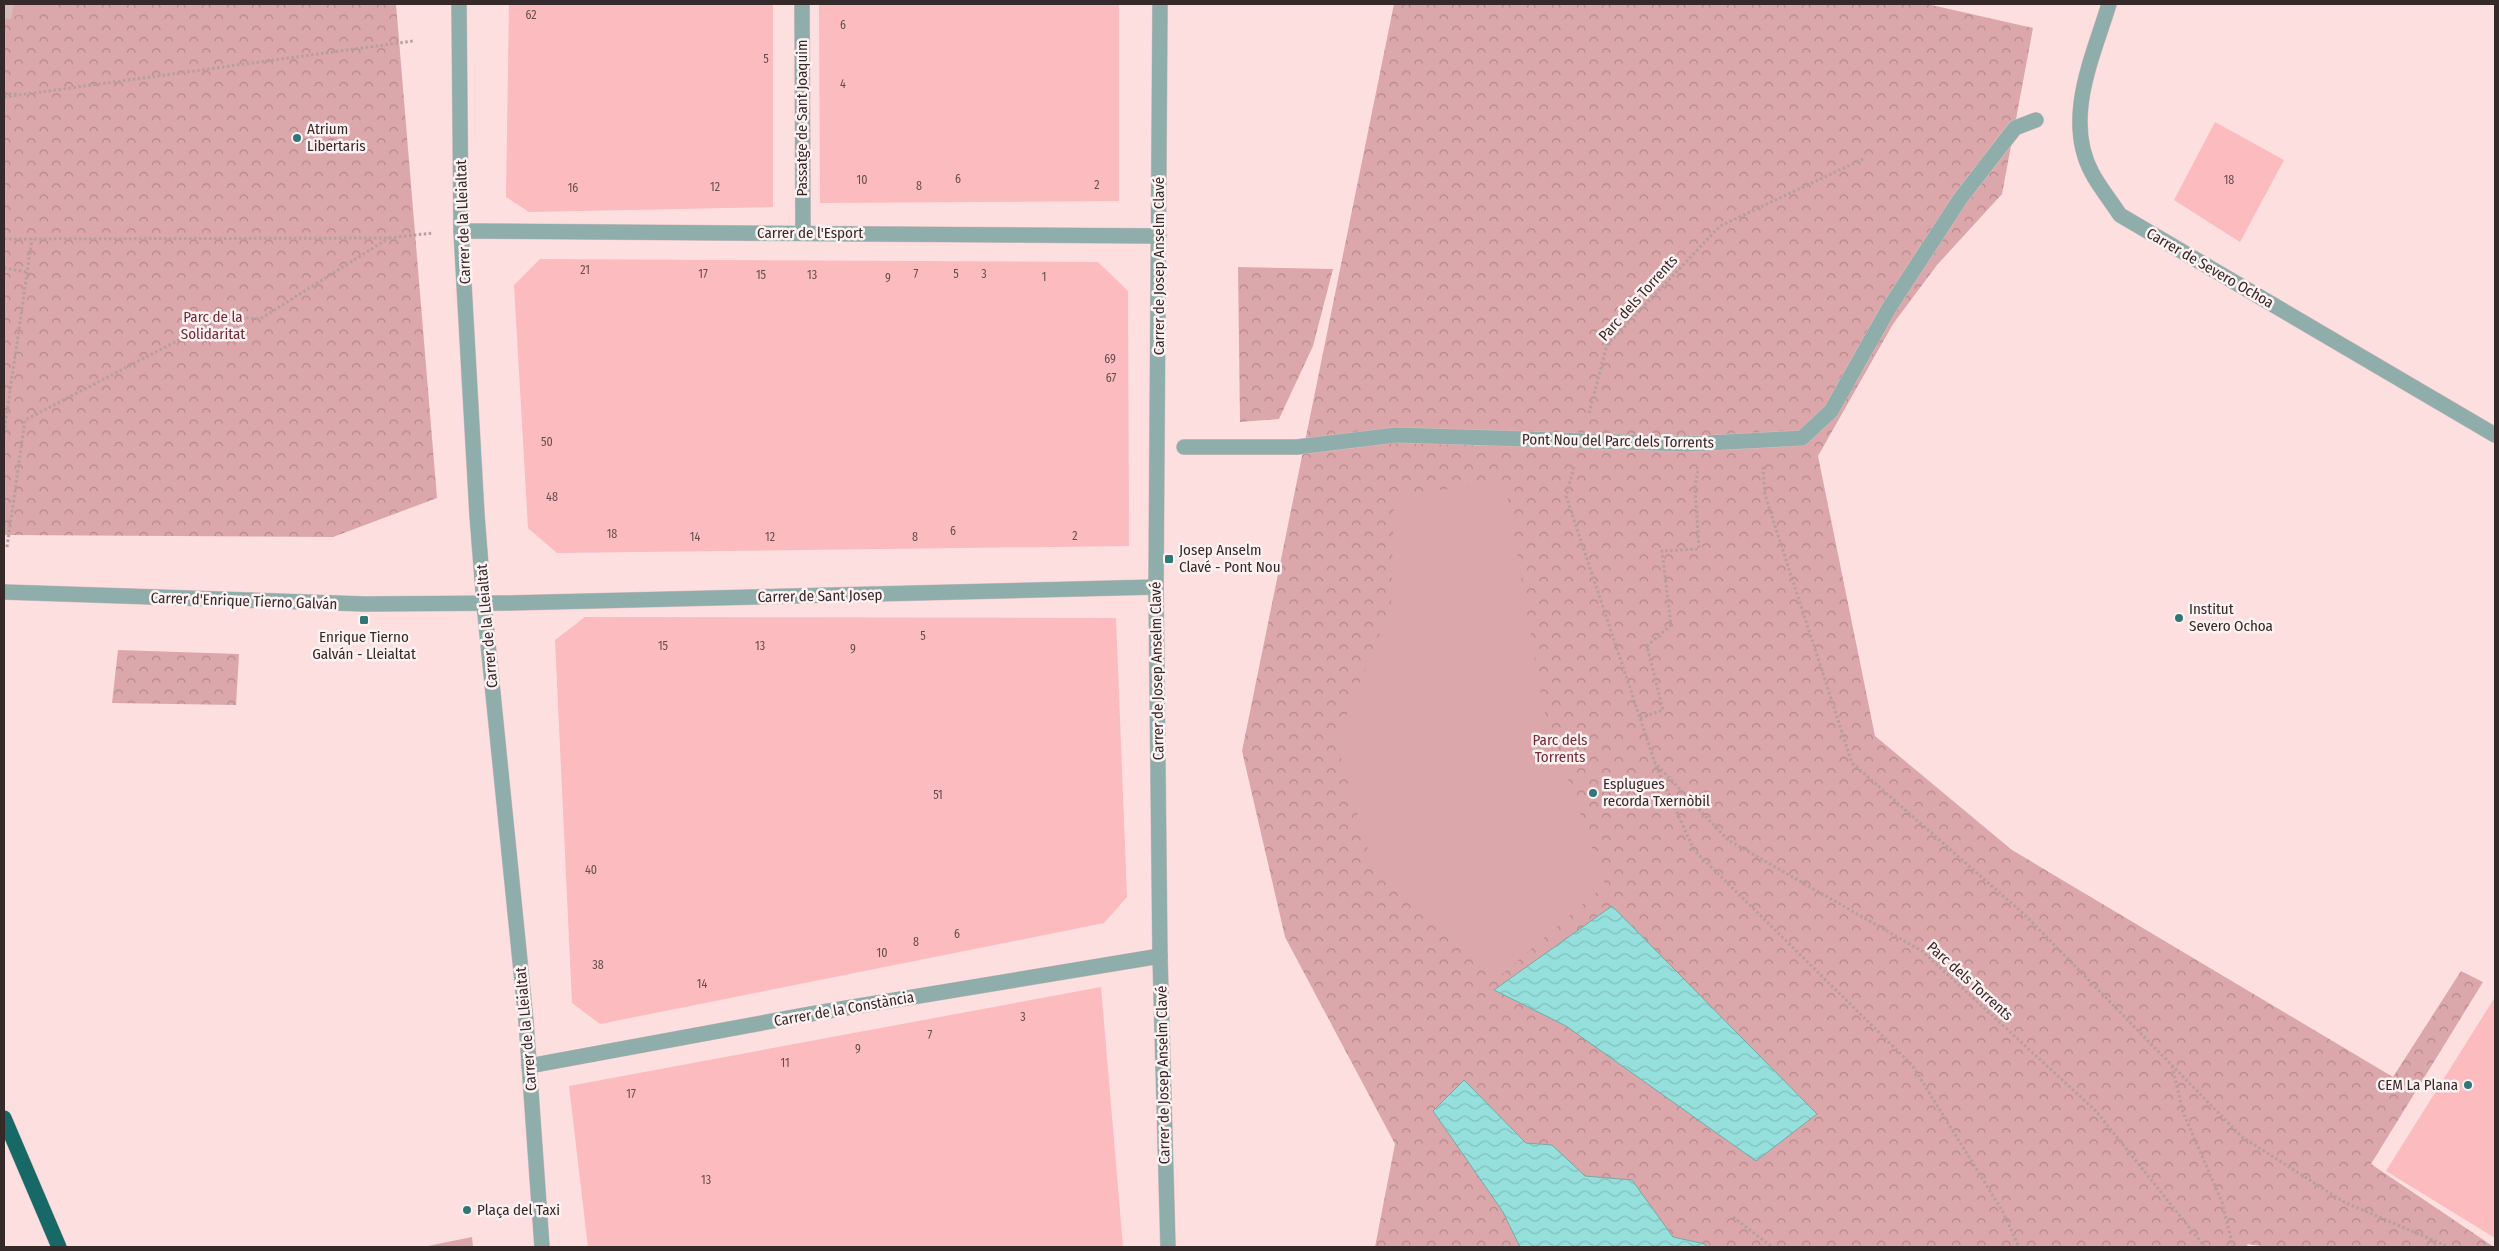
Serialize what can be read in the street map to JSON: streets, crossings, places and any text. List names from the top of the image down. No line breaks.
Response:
{"streets":{"street":["Passatge de Sant Joaquim","Carrer de la Lleialtat","Carrer de l'Esport","Carrer de Josep Anselm Clavé","Carrer de Severo Ochoa","Pont Nou del Parc dels Torrents","Carrer de Sant Josep","Carrer d'Enrique Tierno Galván","Carrer de la Constància"],"path":["Parc dels Torrents"]},"crossings":[["Passatge de Sant Joaquim","Carrer de l'Esport"],["Carrer de la Lleialtat","Carrer de l'Esport"],["Carrer de la Lleialtat","Carrer de Sant Josep"],["Carrer de la Lleialtat","Carrer d'Enrique Tierno Galván"],["Carrer de la Lleialtat","Carrer de la Constància"],["Carrer de l'Esport","Carrer de Josep Anselm Clavé"],["Carrer de Josep Anselm Clavé","Carrer de Sant Josep"],["Carrer de Josep Anselm Clavé","Carrer de la Constància"],["Carrer de Sant Josep","Carrer d'Enrique Tierno Galván"]],"parks":["Parc de la Solidaritat","Parc dels Torrents"],"places":{"other":["Atrium Libertaris","Institut Severo Ochoa","Esplugues recorda Txernòbil","CEM La Plana","Plaça del Taxi"],"transit":["Josep Anselm Clavé - Pont Nou","Enrique Tierno Galván - Lleialtat"]},"house_numbers":["62","6","5","4","6","10","18","2","8","12","16","21","17","7","5","3","15","13","1","9","69","67","50","48","6","18","2","14","12","8","5","15","13","9","51","40","6","8","10","38","14","3","7","9","11","17","13"]}
